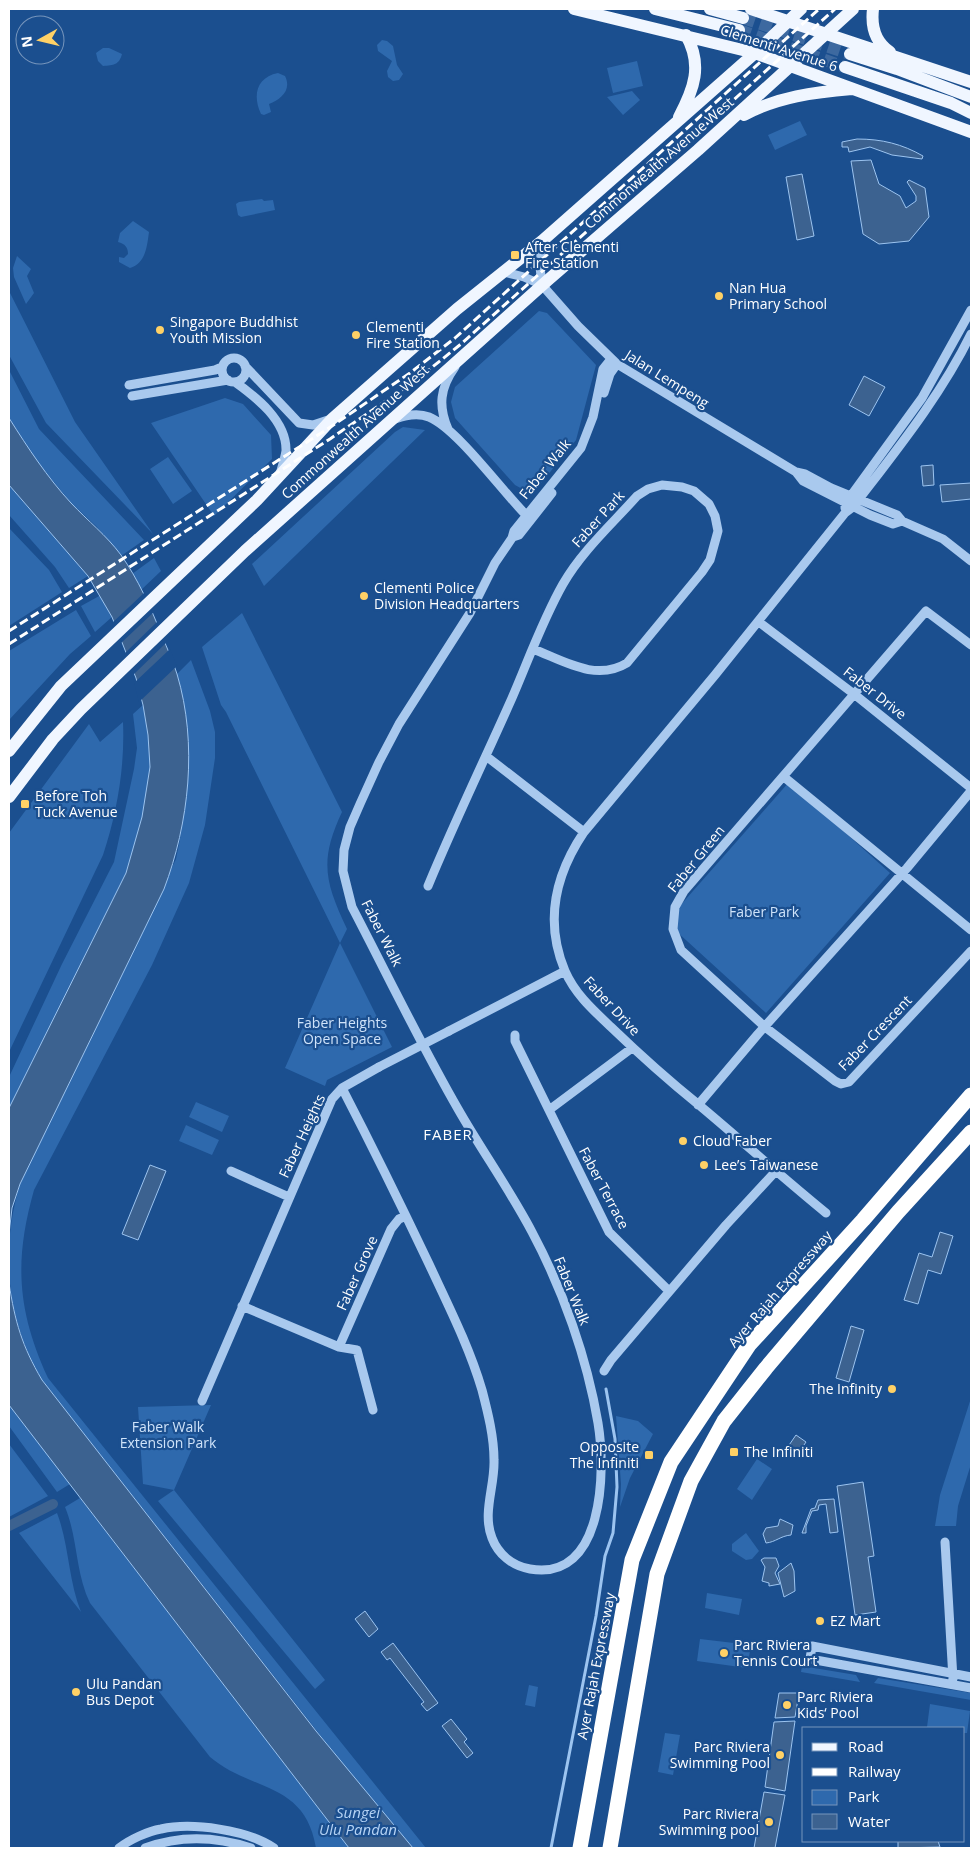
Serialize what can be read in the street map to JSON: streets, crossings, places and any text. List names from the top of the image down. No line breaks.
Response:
{"streets":{"highway":["Ayer Rajah Expressway"],"main road":["Clementi Avenue 6","Commonwealth Avenue West"],"street":["Jalan Lempeng","Faber Walk","Faber Park","Faber Drive","Faber Green","Faber Crescent","Faber Heights","Faber Terrace","Faber Grove"]},"crossings":[["Clementi Avenue 6","Commonwealth Avenue West"],["Commonwealth Avenue West","Jalan Lempeng"],["Jalan Lempeng","Faber Walk"],["Jalan Lempeng","Faber Drive"],["Faber Walk","Faber Heights"],["Faber Walk","Faber Grove"],["Faber Drive","Faber Green"],["Faber Drive","Faber Heights"],["Faber Green","Faber Crescent"]],"districts":["FABER"],"water":["Sungei Ulu Pandan"],"parks":["Faber Park","Faber Heights Open Space","Faber Walk Extension Park"],"places":{"transit":["After Clementi Fire Station","Before Toh Tuck Avenue","The Infiniti","Opposite The Infiniti"],"other":["Nan Hua Primary School","Singapore Buddhist Youth Mission","Clementi Fire Station","Clementi Police Division Headquarters","Cloud Faber","Lee’s Taiwanese","The Infinity","EZ Mart","Parc Riviera Tennis Court","Ulu Pandan Bus Depot","Parc Riviera Kids‘ Pool","Parc Riviera Swimming Pool","Parc Riviera Swimming pool"]},"legend":["Road","Railway","Park","Water"],"north":"left"}
